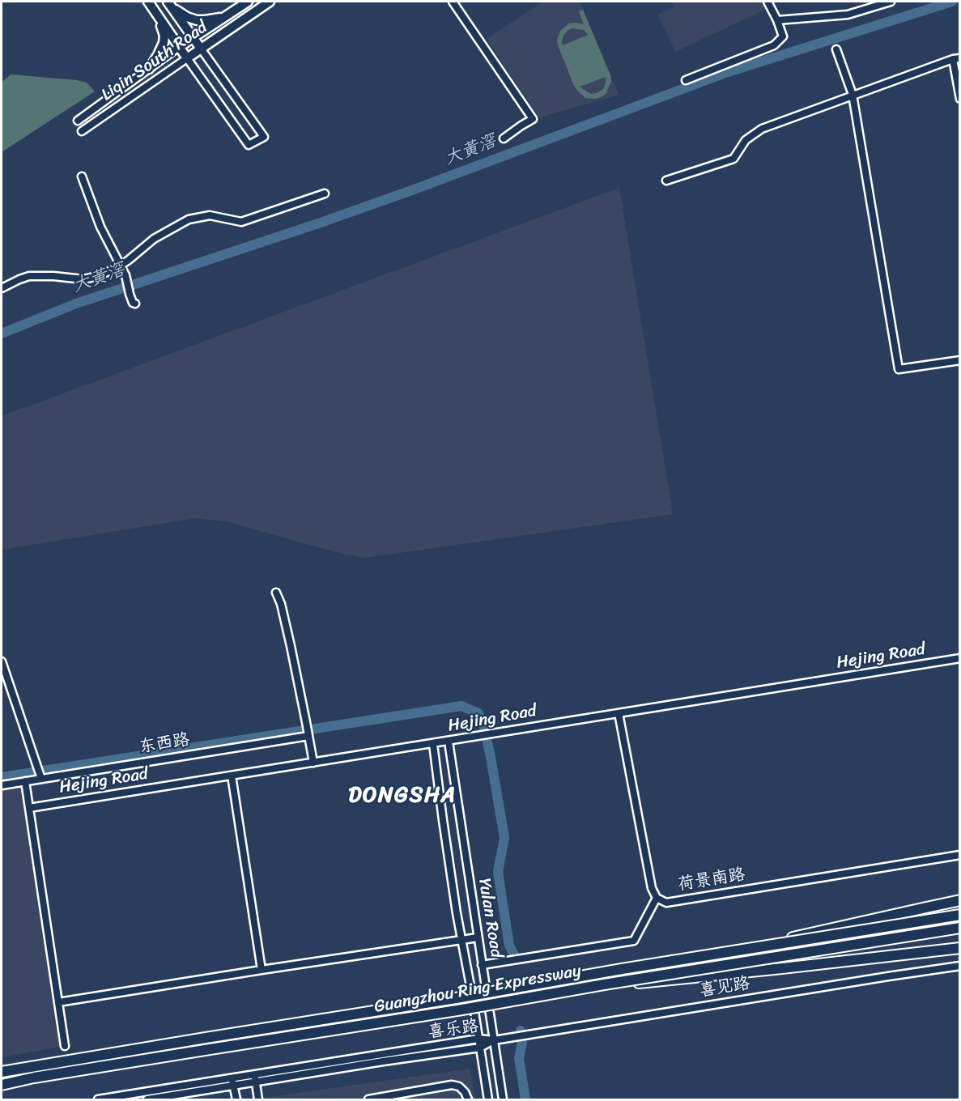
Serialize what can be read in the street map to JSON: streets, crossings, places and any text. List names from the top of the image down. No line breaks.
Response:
{"streets":{"highway":["Guangzhou Ring Expressway"],"main road":["Liqin South Road"],"street":["Hejing Road","东西路","荷景南路","Yulan Road","喜见路","喜乐路"]},"crossings":[["Hejing Road","荷景南路"],["Hejing Road","Yulan Road"],["Yulan Road","喜见路"],["Yulan Road","喜乐路"],["喜见路","喜乐路"]],"districts":["DONGSHA"],"water":["大黄滘"]}
